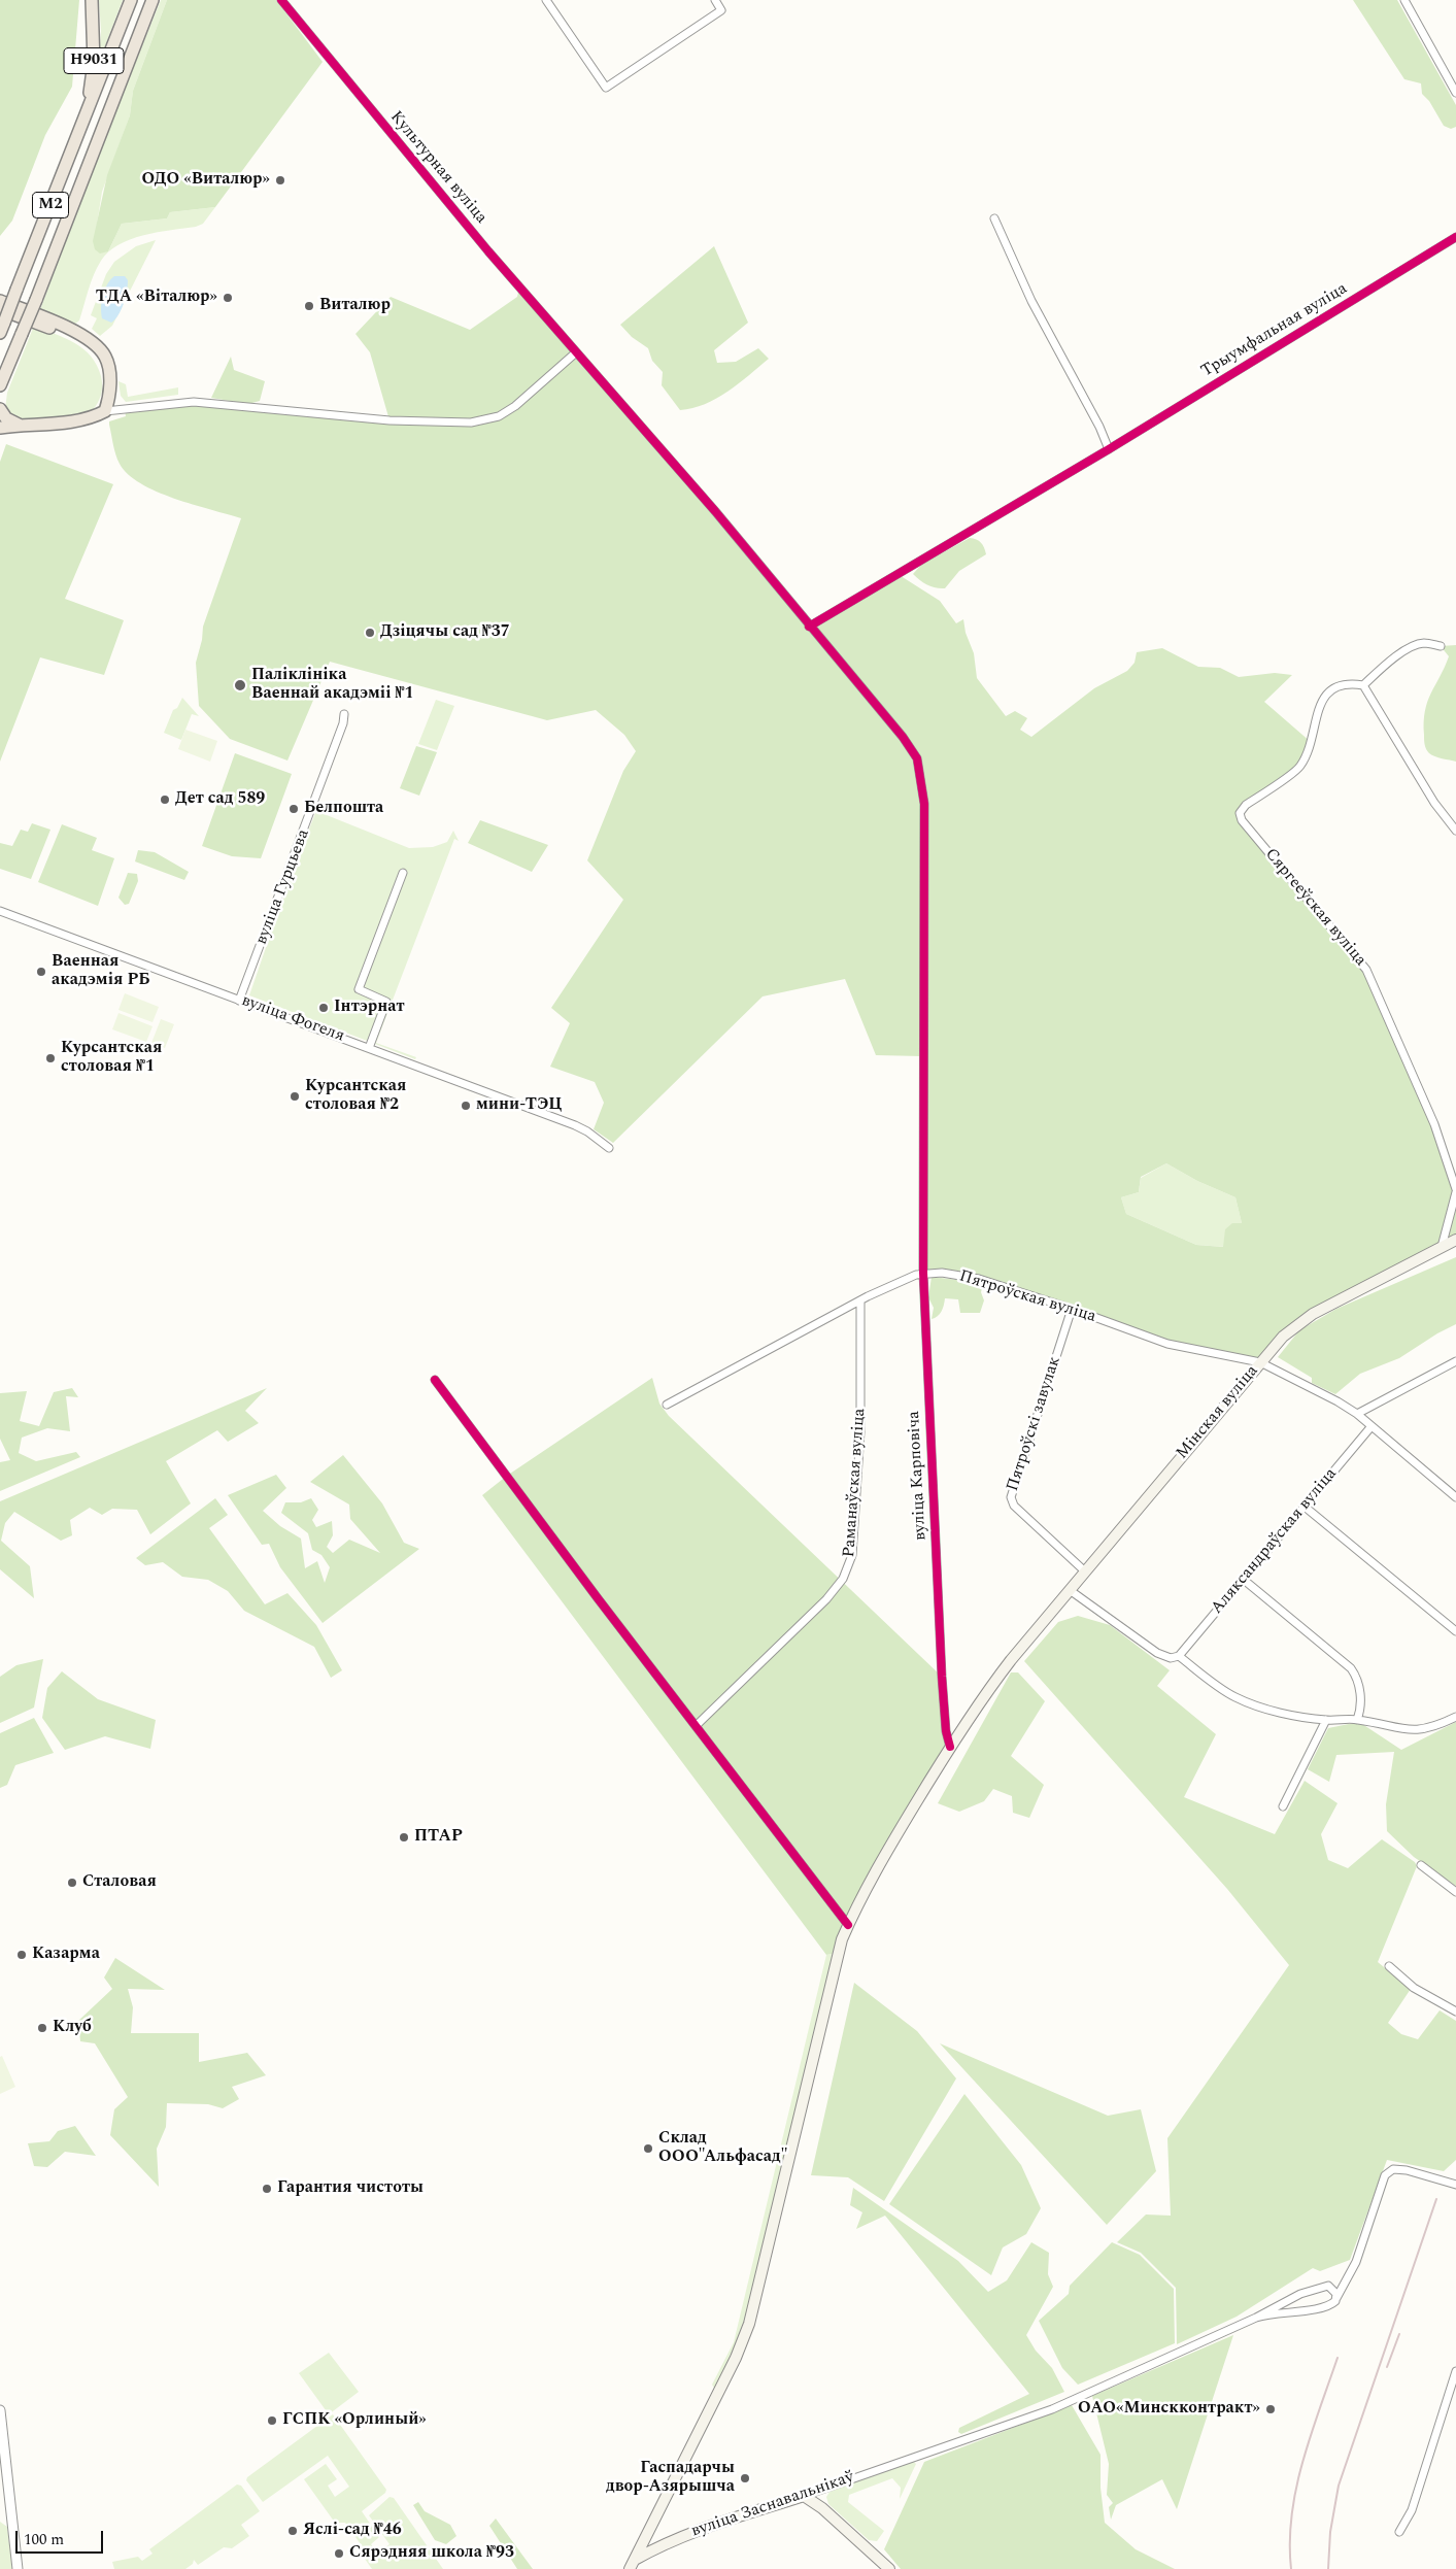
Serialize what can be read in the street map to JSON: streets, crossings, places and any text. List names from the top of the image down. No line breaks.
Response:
{"streets":{"highway":["Н9031","М2"],"main road":["Мінская вуліца","вуліца Заснавальнікаў"],"street":["Культурная вуліца","Трыумфальная вуліца","вуліца Гурцьева","Сяргееўская вуліца","вуліца Фогеля","Пятроўская вуліца","Пятроўскі завулак","вуліца Карповіча","Раманаўская вуліца","Аляксандраўская вуліца"]},"crossings":[["Н9031","М2"],["Культурная вуліца","Трыумфальная вуліца"],["Культурная вуліца","вуліца Карповіча"],["Трыумфальная вуліца","вуліца Карповіча"],["вуліца Гурцьева","вуліца Фогеля"],["Сяргееўская вуліца","Мінская вуліца"],["Пятроўская вуліца","Мінская вуліца"],["Пятроўская вуліца","Пятроўскі завулак"],["Пятроўская вуліца","вуліца Карповіча"],["Пятроўская вуліца","Раманаўская вуліца"],["Пятроўская вуліца","Аляксандраўская вуліца"],["Мінская вуліца","Пятроўскі завулак"],["Мінская вуліца","вуліца Карповіча"],["Мінская вуліца","вуліца Заснавальнікаў"]],"places":["ОДО «Виталюр»","ТДА «Віталюр»","Виталюр","Дзіцячы сад №37","Паліклініка Ваеннай акадэміі №1","Дет сад 589","Белпошта","Ваенная акадэмія РБ","Інтэрнат","Курсантская столовая №1","Курсантская столовая №2","мини-ТЭЦ","ПТАР","Сталовая","Казарма","Клуб","Склад ООО\"Альфасад\"","Гарантия чистоты","ОАО«Минскконтракт»","ГСПК «Орлиный»","Гаспадарчы двор-Азярышча","Яслі-сад №46","Сярэдняя школа №93"],"scale_bar":"100 m"}
